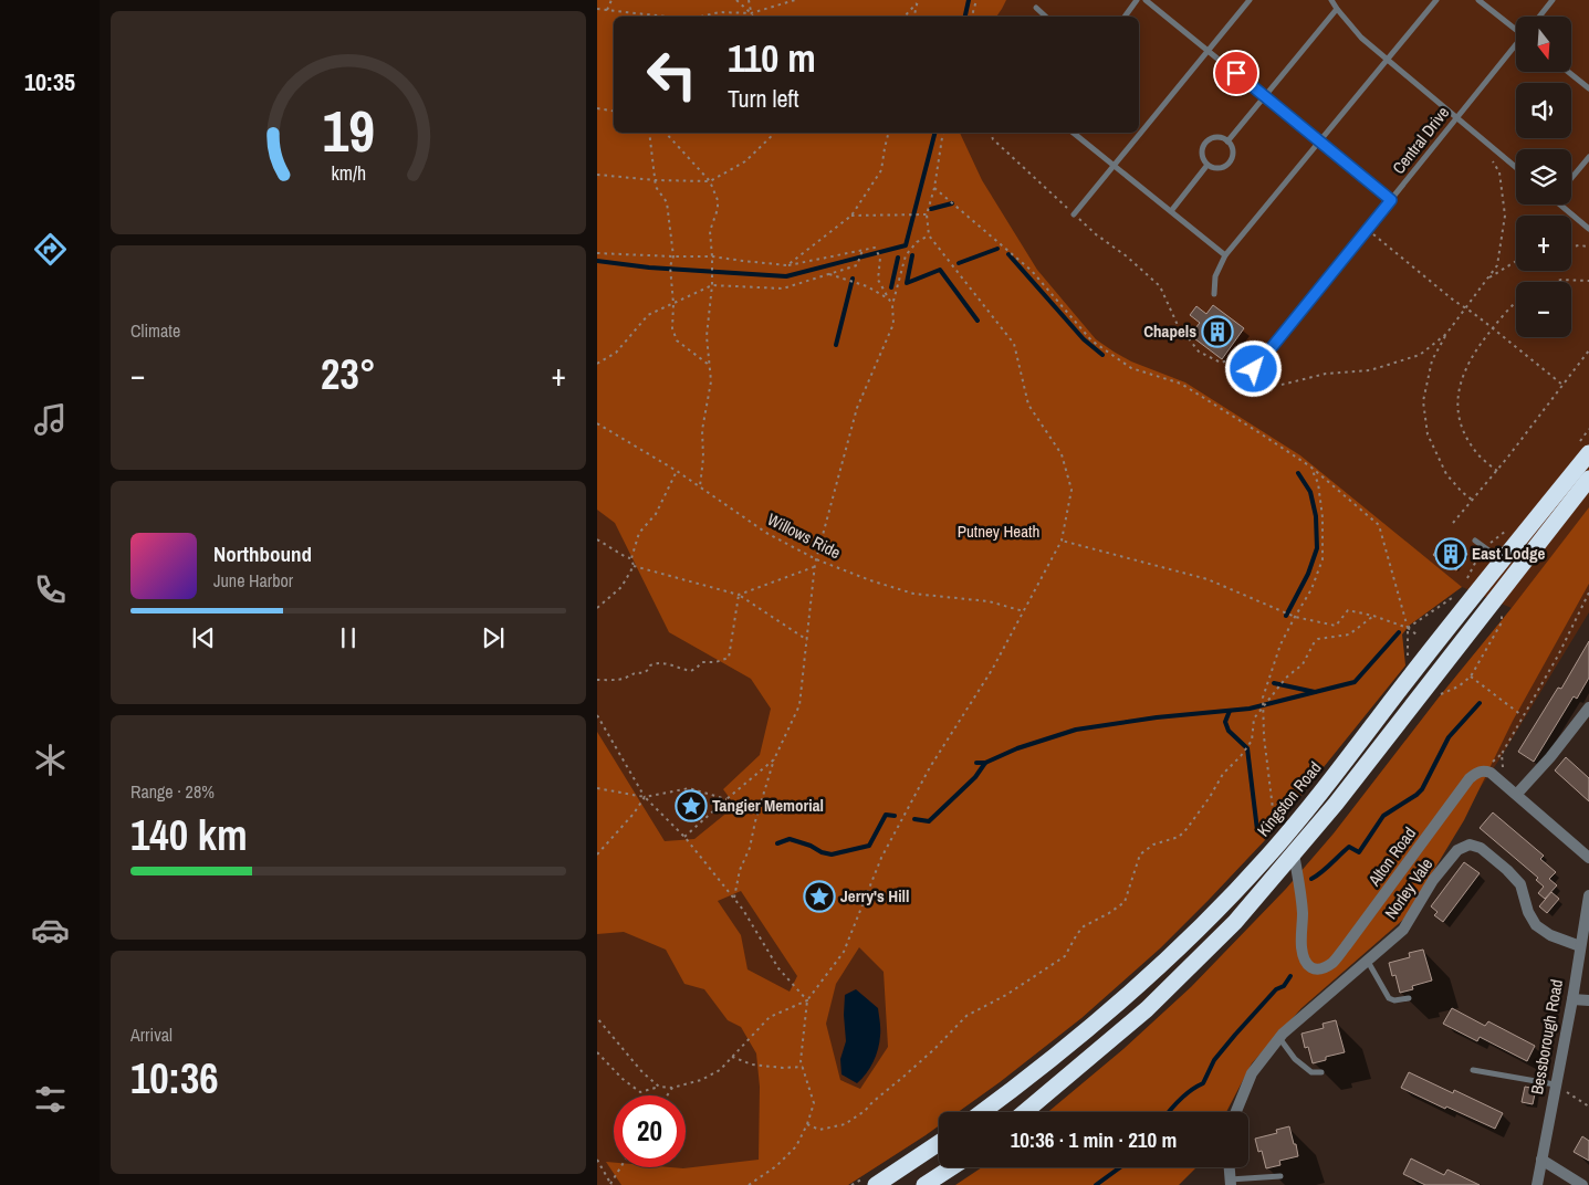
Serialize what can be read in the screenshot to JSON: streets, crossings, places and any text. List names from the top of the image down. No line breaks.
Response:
{"streets":{"highway":["Kingston Road"],"street":["Alton Road","Norley Vale","Bessborough Road"],"lane":["Central Drive"],"path":["Willows Ride"]},"crossings":[["Norley Vale","Bessborough Road"]],"parks":["Putney Heath"],"places":{"building":["Chapels","East Lodge"],"place":["Tangier Memorial","Jerry's Hill"]},"north":"bottom","page":{"tabs":"10:35","map_buttons":["+","−"],"turn":["110 m","Turn left"],"tile":["Climate",["Range · 28%","140 km"],["Arrival","10:36"]],"heat":["−","23°","+"],"song":["Northbound","June Harbor"],"limit":"20","trip":"10:36 · 1 min · 210 m","gauge":["19","km/h"]}}
